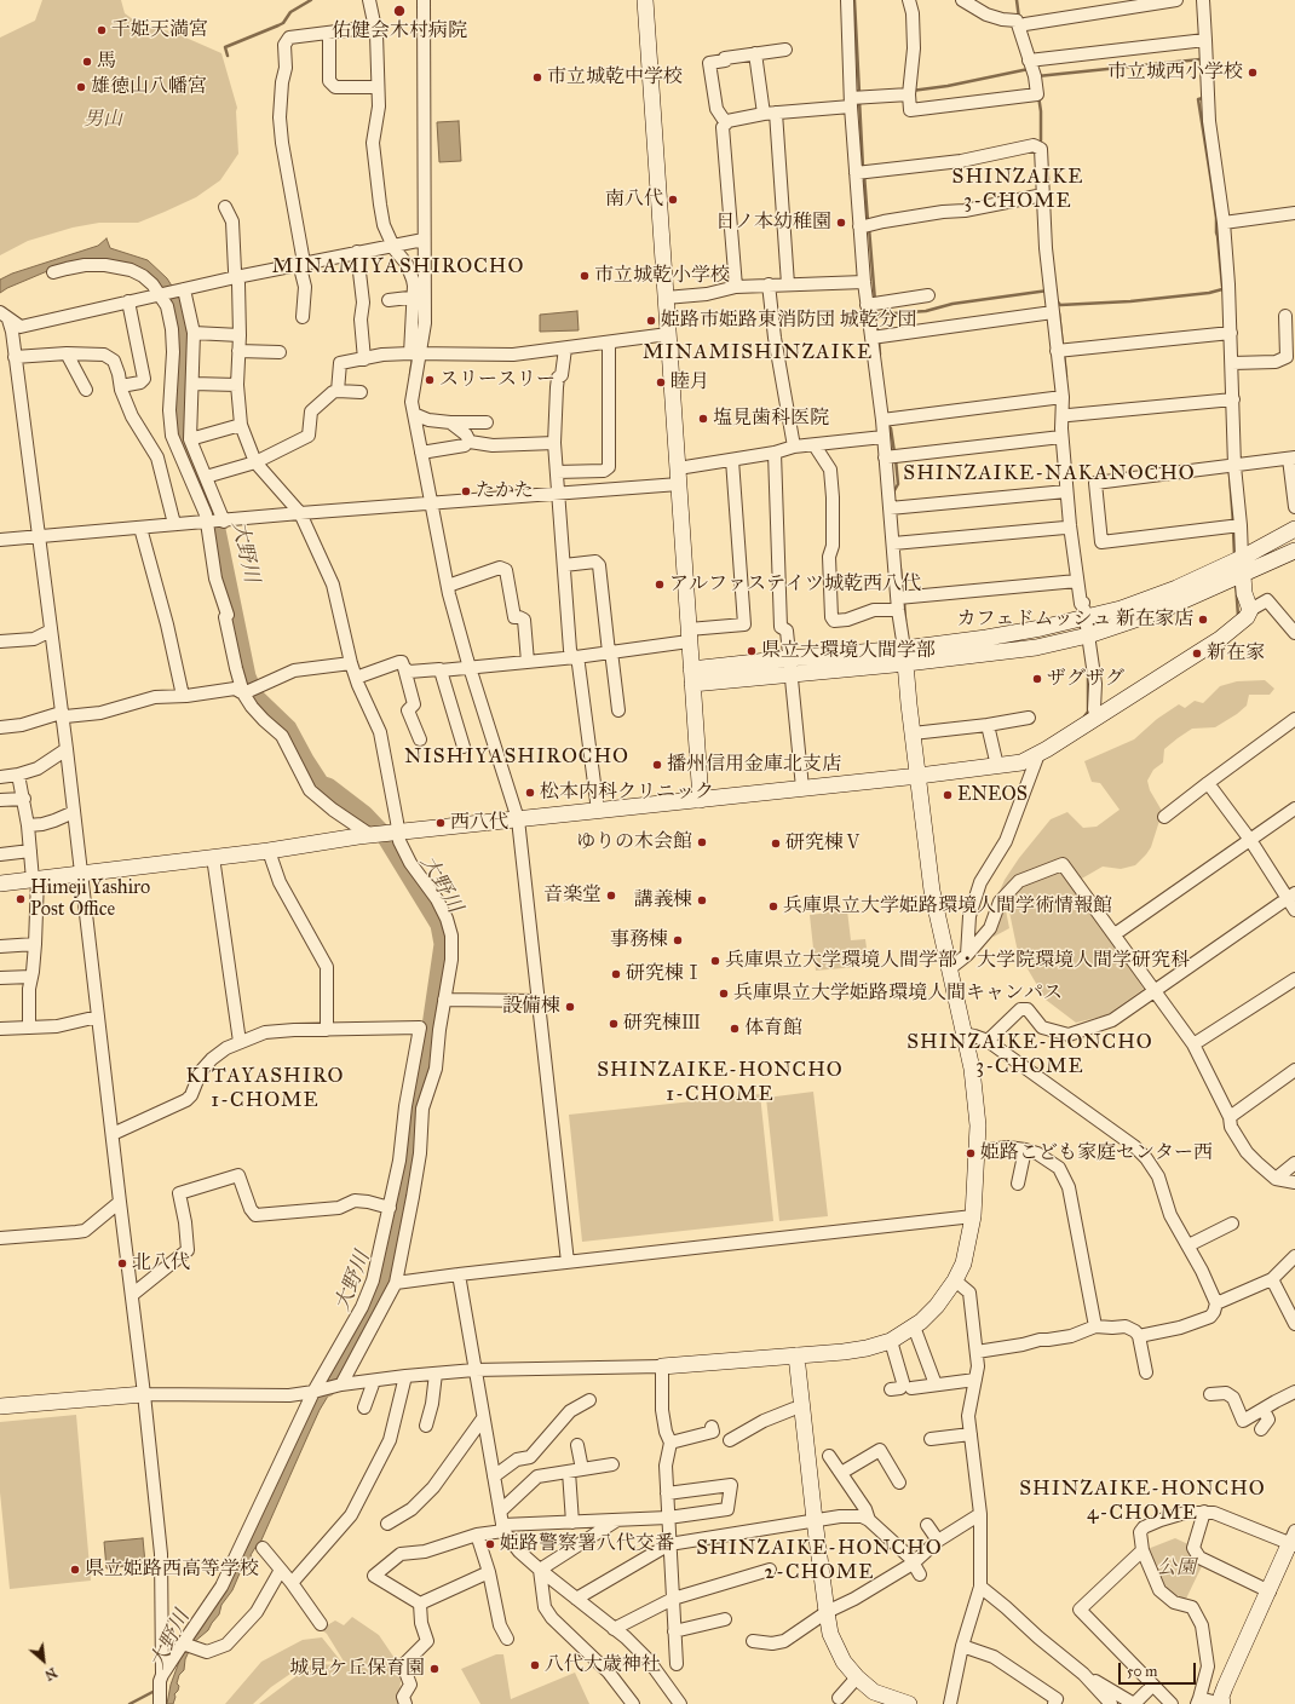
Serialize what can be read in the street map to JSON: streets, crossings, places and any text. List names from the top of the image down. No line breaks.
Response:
{"districts":["SHINZAIKE 3-CHOME","MINAMIYASHIROCHO","MINAMISHINZAIKE","SHINZAIKE-NAKANOCHO","NISHIYASHIROCHO","SHINZAIKE-HONCHO 3-CHOME","SHINZAIKE-HONCHO 1-CHOME","KITAYASHIRO 1-CHOME","SHINZAIKE-HONCHO 4-CHOME","SHINZAIKE-HONCHO 2-CHOME"],"water":["大野川"],"parks":["男山","公園"],"places":["佑健会木村病院","千姫天満宮","馬","市立城西小学校","市立城乾中学校","雄徳山八幡宮","南八代","日ノ本幼稚園","市立城乾小学校","姫路市姫路東消防団 城乾分団","スリースリー","睦月","塩見歯科医院","たかた","アルファステイツ城乾西八代","カフェドムッシュ 新在家店","県立大環境人間学部","新在家","ザグザグ","播州信用金庫北支店","松本内科クリニック","ENEOS","西八代","ゆりの木会館","研究棟Ⅴ","音楽堂","Himeji Yashiro Post Office","講義棟","兵庫県立大学姫路環境人間学術情報館","事務棟","兵庫県立大学環境人間学部・大学院環境人間学研究科","研究棟Ⅰ","兵庫県立大学姫路環境人間キャンパス","設備棟","研究棟Ⅲ","体育館","姫路こども家庭センター西","北八代","姫路警察署八代交番","県立姫路西高等学校","八代大歳神社","城見ケ丘保育園"],"scale_bar":"50 m","north":"bottom right"}
